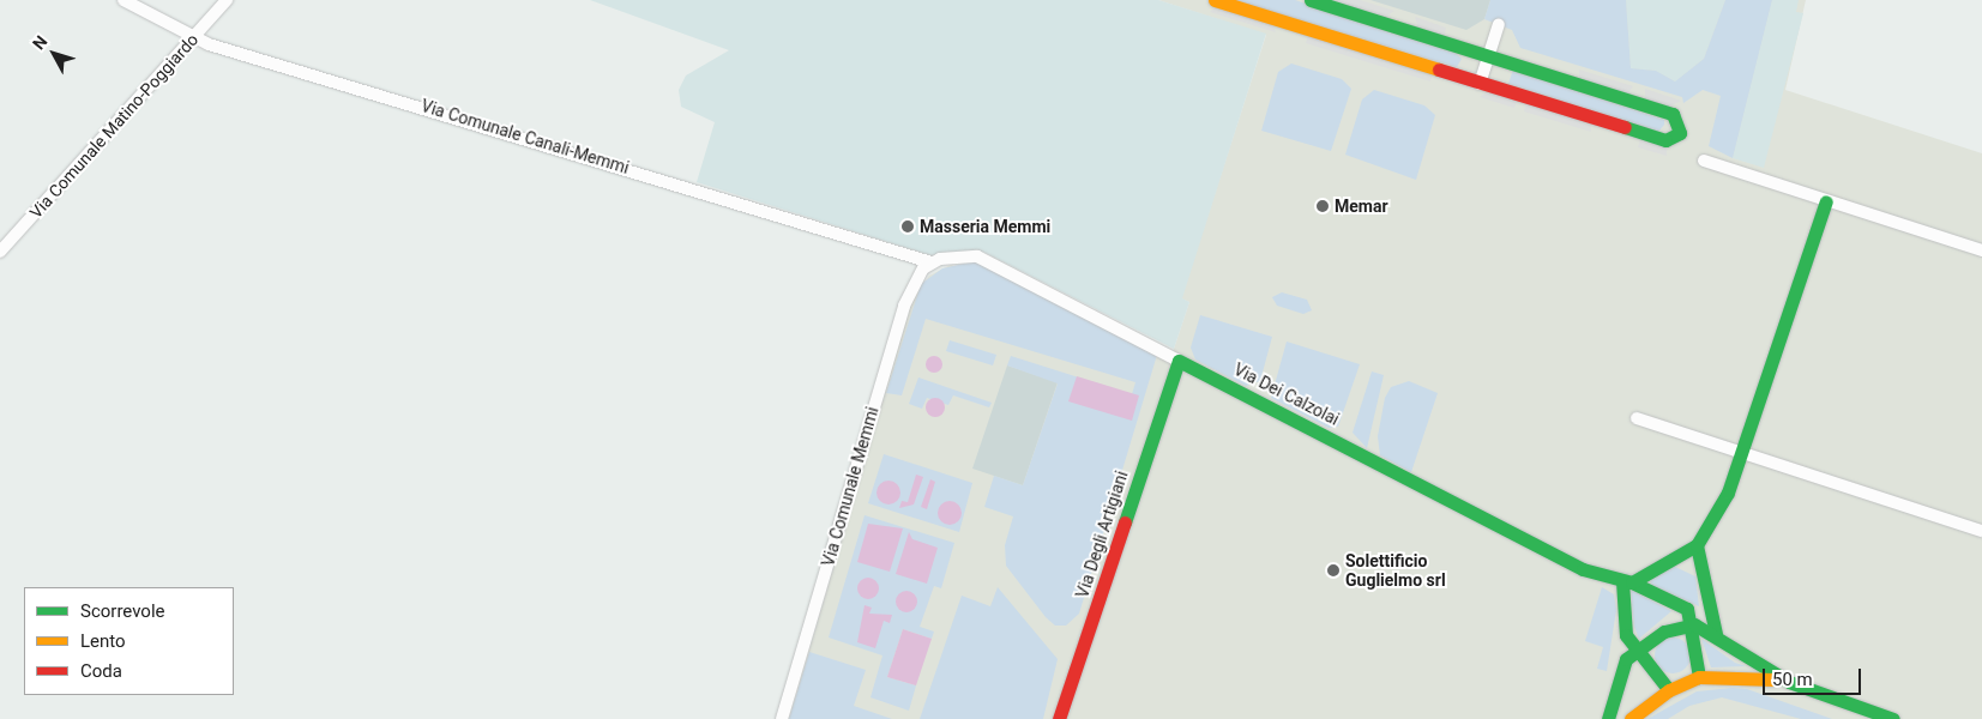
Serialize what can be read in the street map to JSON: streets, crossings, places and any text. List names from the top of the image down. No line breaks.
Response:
{"streets":{"street":["Via Comunale Matino-Poggiardo","Via Comunale Canali-Memmi","Via Dei Calzolai","Via Comunale Memmi","Via Degli Artigiani"]},"crossings":[["Via Comunale Matino-Poggiardo","Via Comunale Canali-Memmi"],["Via Comunale Canali-Memmi","Via Dei Calzolai"],["Via Comunale Canali-Memmi","Via Comunale Memmi"],["Via Dei Calzolai","Via Comunale Memmi"],["Via Dei Calzolai","Via Degli Artigiani"]],"places":["Memar","Masseria Memmi","Solettificio Guglielmo srl"],"legend":["Scorrevole","Lento","Coda"],"scale_bar":"50 m","north":"top left"}
